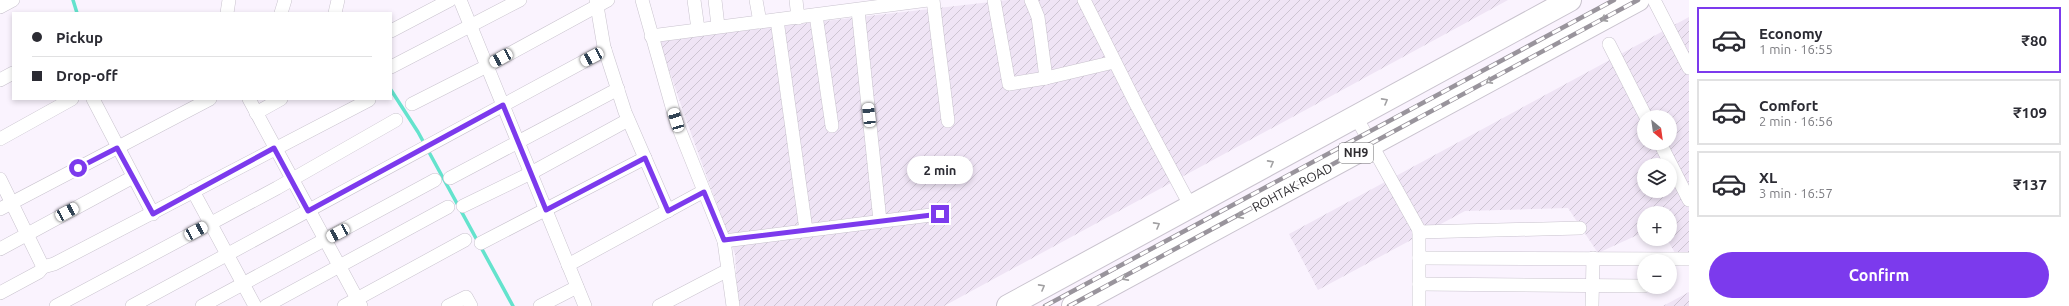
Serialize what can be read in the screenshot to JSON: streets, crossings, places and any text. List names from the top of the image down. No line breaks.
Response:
{"streets":{"highway":["NH9","ROHTAK ROAD"]},"north":"bottom right","page":{"list":[{"name":"Economy","note":"1 min · 16:55","value":"₹80"},{"name":"Comfort","note":"2 min · 16:56","value":"₹109"},{"name":"XL","note":"3 min · 16:57","value":"₹137"}],"banner":["Pickup","Drop-off"],"map_buttons":["+","−"],"bubble":"2 min","buttons":"Confirm"}}
